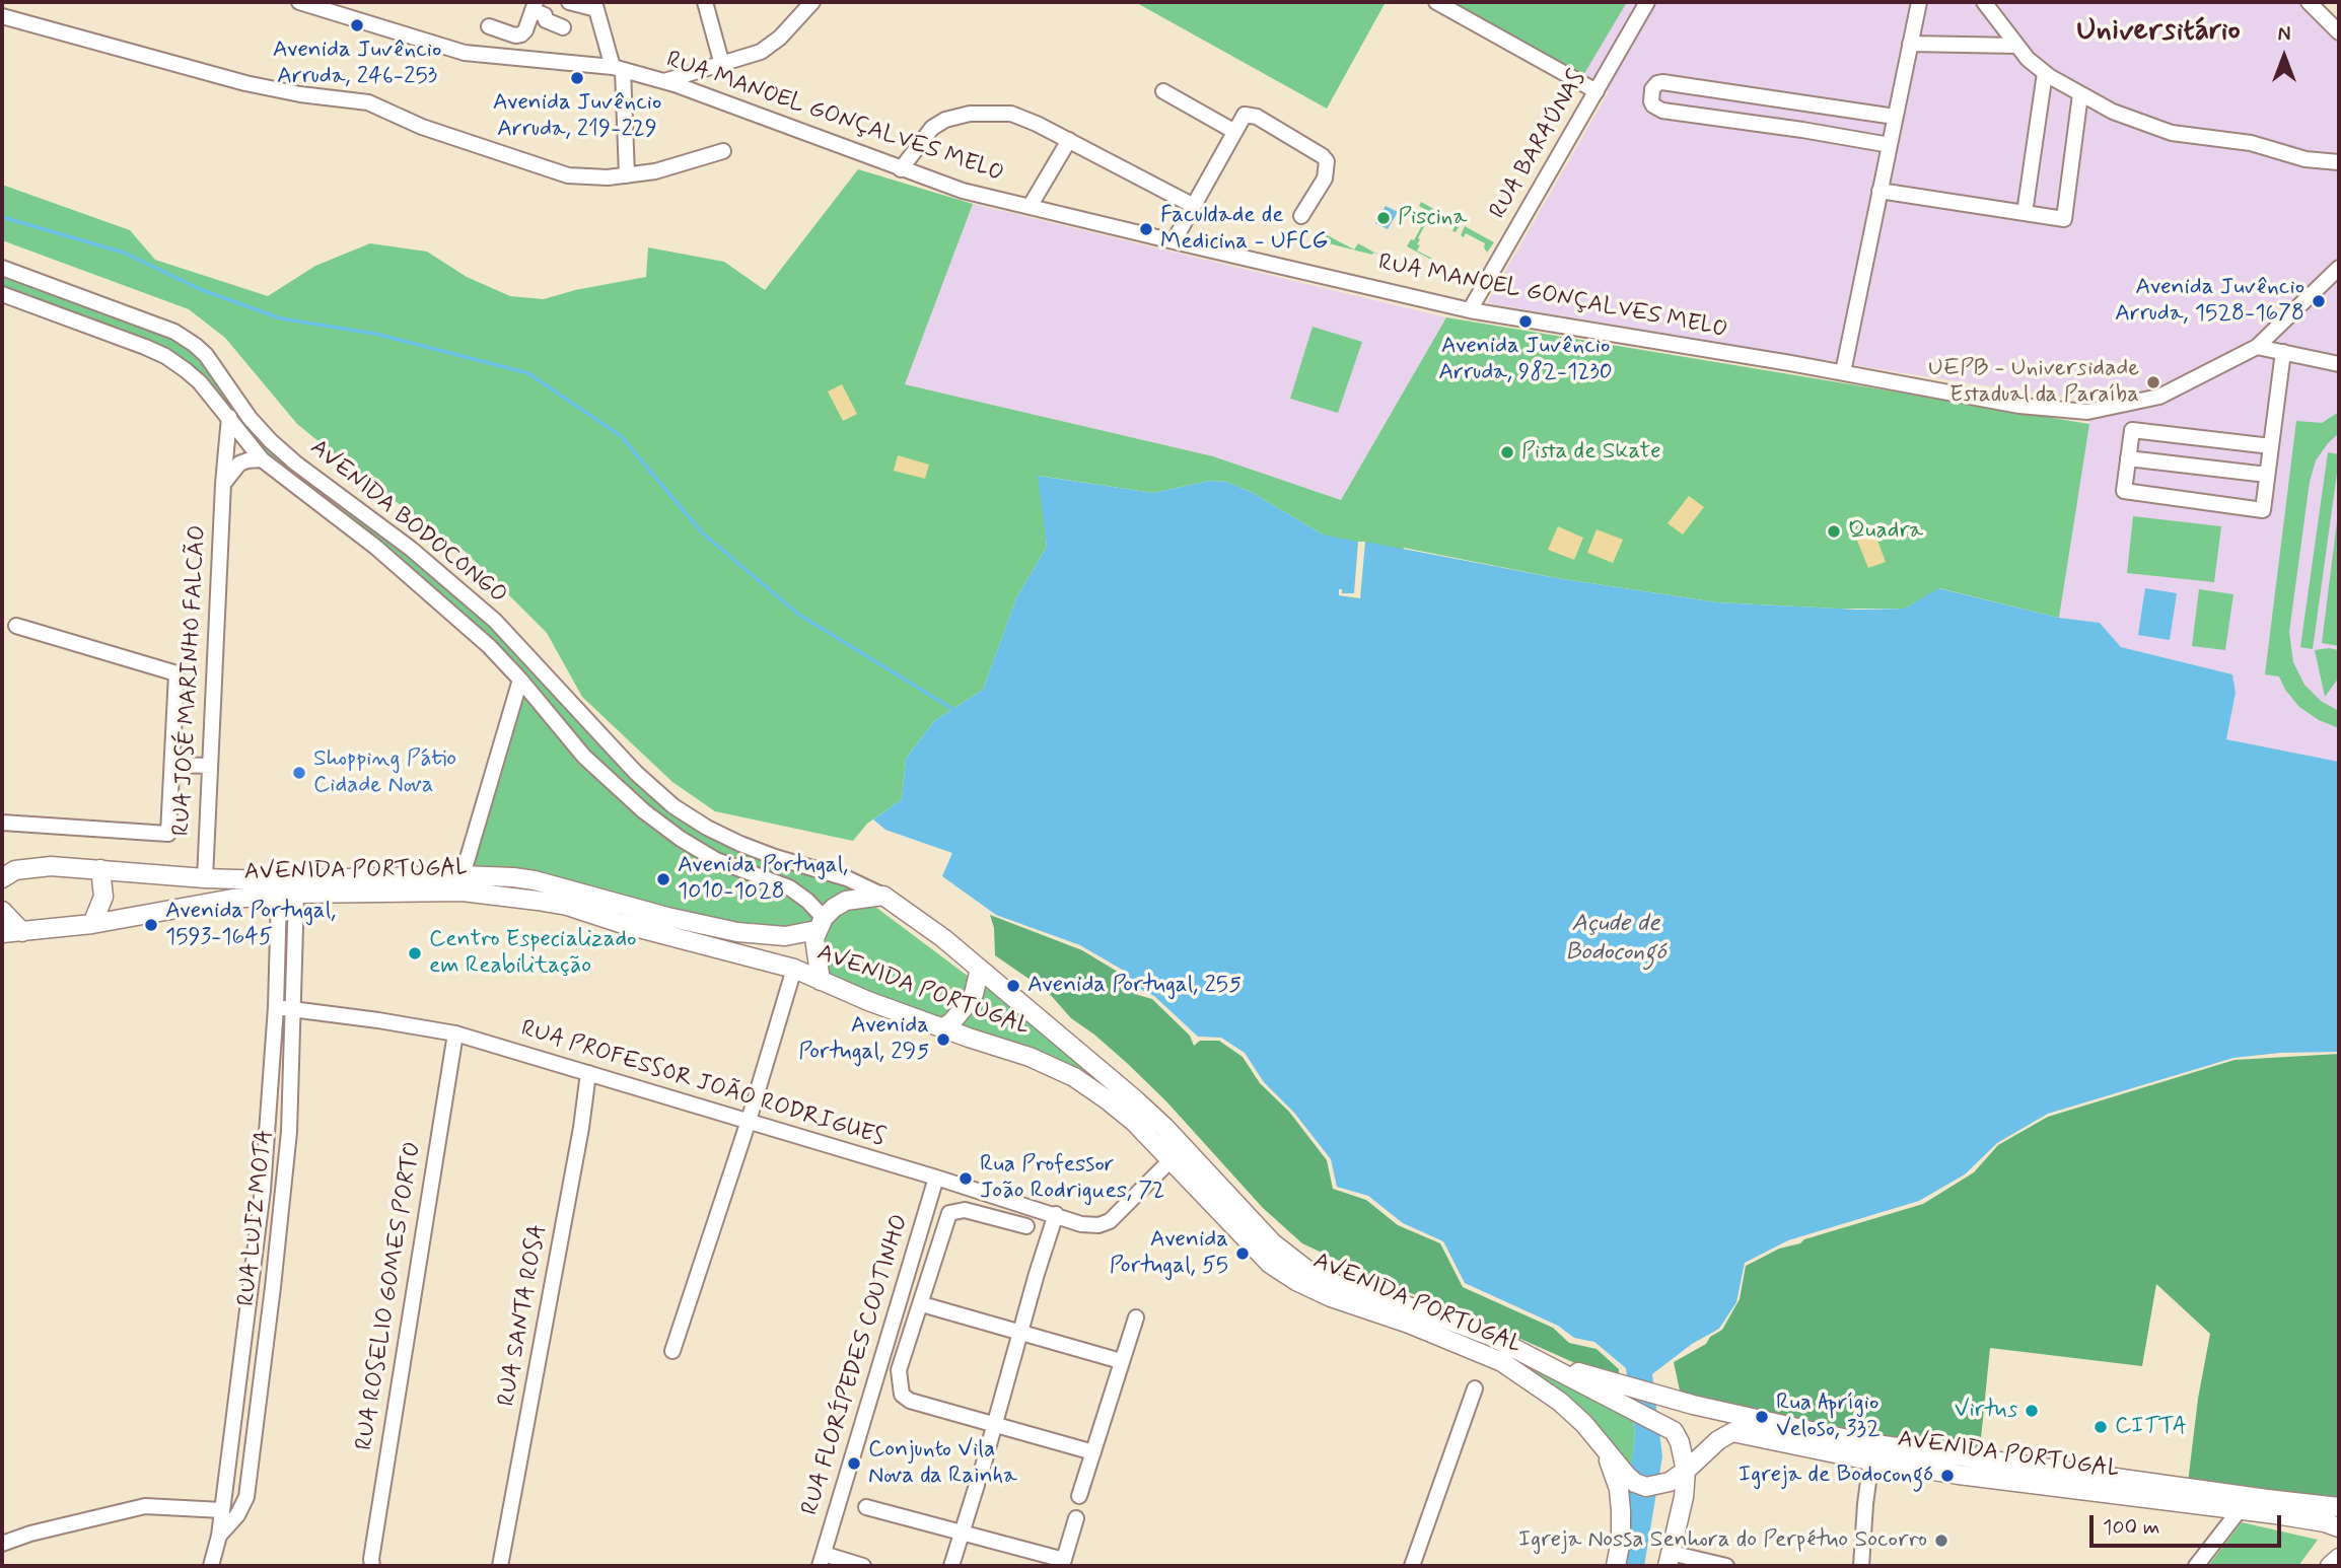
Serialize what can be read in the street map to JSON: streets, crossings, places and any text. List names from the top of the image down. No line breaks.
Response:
{"streets":{"main road":["AVENIDA PORTUGAL"],"street":["RUA MANOEL GONÇALVES MELO","RUA BARAÚNAS","AVENIDA BODOCONGO","RUA JOSÉ MARINHO FALCÃO","RUA PROFESSOR JOÃO RODRIGUES","RUA LUIZ MOTA","RUA ROSELIO GOMES PORTO","RUA SANTA ROSA","RUA FLORÍPEDES COUTINHO"]},"crossings":[["RUA MANOEL GONÇALVES MELO","RUA BARAÚNAS"],["AVENIDA BODOCONGO","RUA JOSÉ MARINHO FALCÃO"],["AVENIDA BODOCONGO","AVENIDA PORTUGAL"],["RUA JOSÉ MARINHO FALCÃO","AVENIDA PORTUGAL"],["AVENIDA PORTUGAL","RUA PROFESSOR JOÃO RODRIGUES"],["AVENIDA PORTUGAL","RUA LUIZ MOTA"],["RUA PROFESSOR JOÃO RODRIGUES","RUA LUIZ MOTA"],["RUA PROFESSOR JOÃO RODRIGUES","RUA ROSELIO GOMES PORTO"],["RUA PROFESSOR JOÃO RODRIGUES","RUA SANTA ROSA"],["RUA PROFESSOR JOÃO RODRIGUES","RUA FLORÍPEDES COUTINHO"]],"districts":["Universitário"],"water":["Açude de Bodocongó"],"places":["Avenida Juvêncio Arruda, 246-253","Avenida Juvêncio Arruda, 219-229","Piscina","Faculdade de Medicina - UFCG","Avenida Juvêncio Arruda, 1528-1678","Avenida Juvêncio Arruda, 982-1230","UEPB - Universidade Estadual da Paraíba","Pista de Skate","Quadra","Shopping Pátio Cidade Nova","Avenida Portugal, 1010-1028","Avenida Portugal, 1593-1645","Centro Especializado em Reabilitação","Avenida Portugal, 255","Avenida Portugal, 295","Rua Professor João Rodrigues, 72","Avenida Portugal, 55","Virtus","Rua Aprígio Veloso, 332","CITTA","Conjunto Vila Nova da Rainha","Igreja de Bodocongó","Igreja Nossa Senhora do Perpétuo Socorro"],"scale_bar":"100 m","north":"top"}
